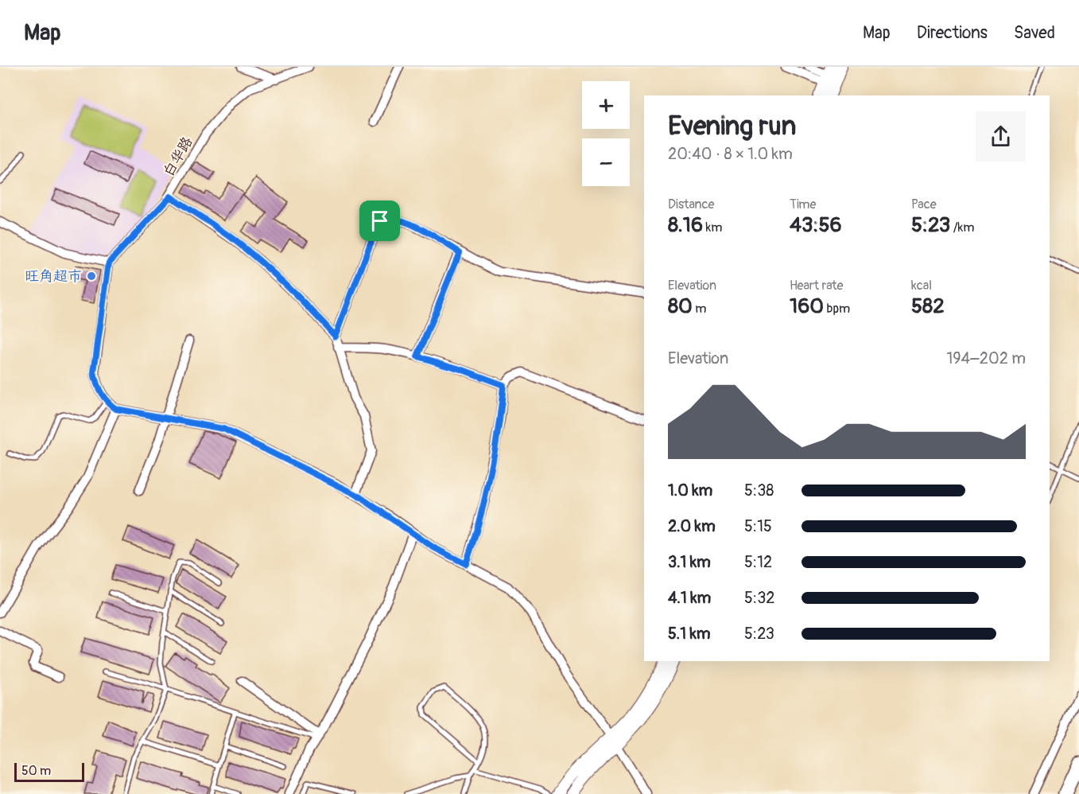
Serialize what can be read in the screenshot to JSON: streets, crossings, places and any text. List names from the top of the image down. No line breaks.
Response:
{"streets":{"street":["白华路"]},"places":["旺角超市"],"scale_bar":"50 m","page":{"header":"Map","nav":["Map","Directions","Saved"],"map_buttons":["+","−"],"heading":["Evening run","20:40 · 8 × 1.0 km"],"stats":[["Distance","8.16 km"],["Time","43:56"],["Pace","5:23 /km"],["Elevation","80 m"],["Heart rate","160 bpm"],["kcal","582"]],"chart":["Elevation","194–202 m"],"list":[{"name":"1.0 km","note":"5:38"},{"name":"2.0 km","note":"5:15"},{"name":"3.1 km","note":"5:12"},{"name":"4.1 km","note":"5:32"},{"name":"5.1 km","note":"5:23"}],"scale":"50 m"}}
